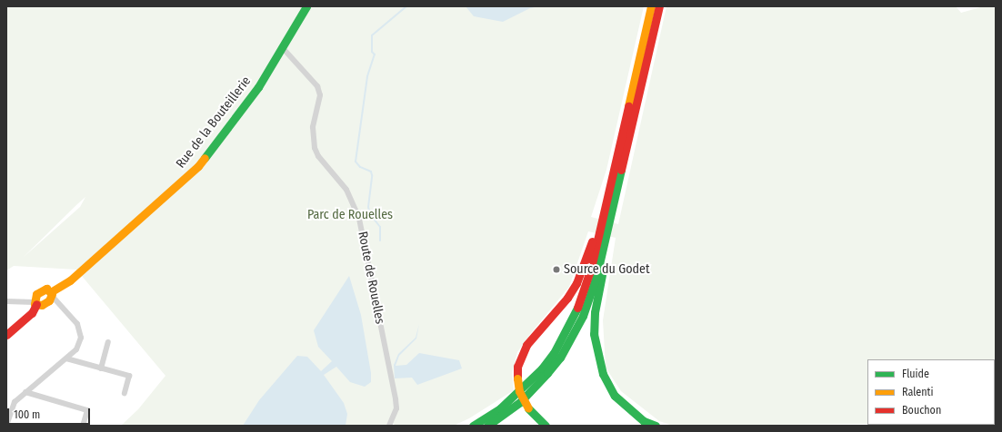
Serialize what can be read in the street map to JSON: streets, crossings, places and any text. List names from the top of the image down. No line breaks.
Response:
{"streets":{"main road":["Rue de la Bouteillerie"],"street":["Route de Rouelles"]},"crossings":[["Rue de la Bouteillerie","Route de Rouelles"]],"parks":["Parc de Rouelles"],"places":["Source du Godet"],"legend":["Fluide","Ralenti","Bouchon"],"scale_bar":"100 m"}
